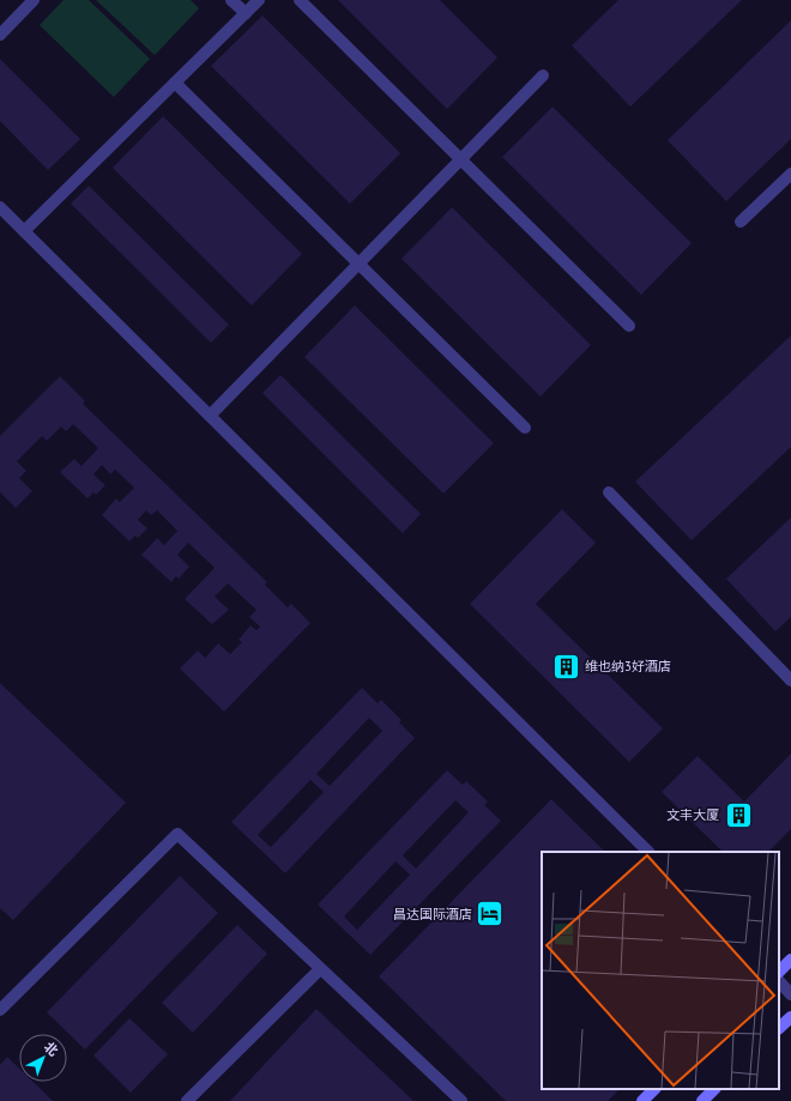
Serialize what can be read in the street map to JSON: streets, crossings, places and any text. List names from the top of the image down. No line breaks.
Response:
{"places":{"building":["维也纳3好酒店","文丰大厦"],"hotel":["昌达国际酒店"]},"north":"top right"}
